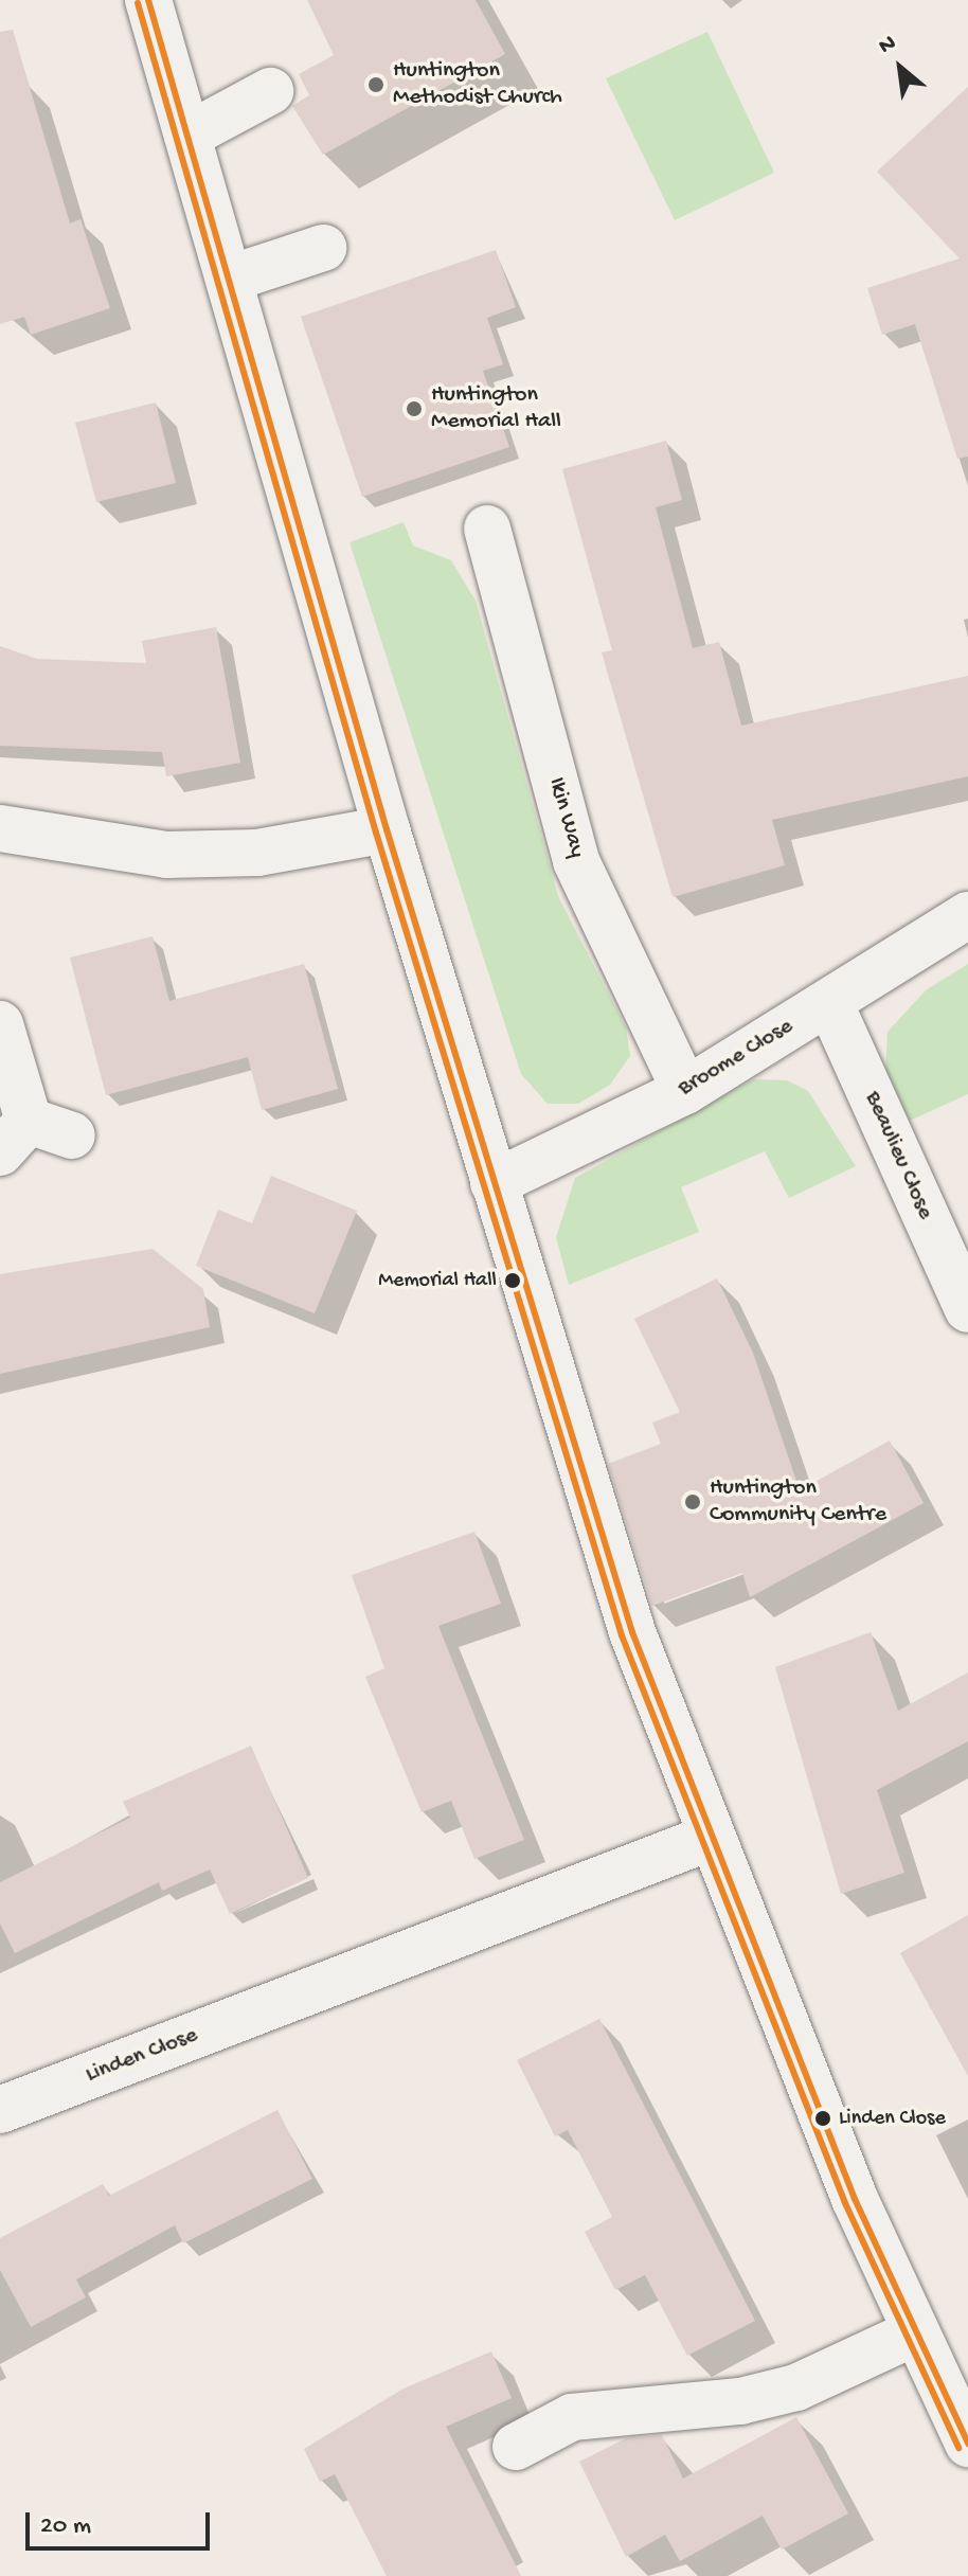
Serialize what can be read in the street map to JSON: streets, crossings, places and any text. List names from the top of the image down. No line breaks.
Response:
{"streets":{"street":["Ikin Way","Broome Close","Beaulieu Close","Linden Close"]},"crossings":[["Ikin Way","Broome Close"],["Broome Close","Beaulieu Close"]],"places":["Huntington Methodist Church","Huntington Memorial Hall","Memorial Hall","Huntington Community Centre","Linden Close"],"scale_bar":"20 m","north":"top left"}
